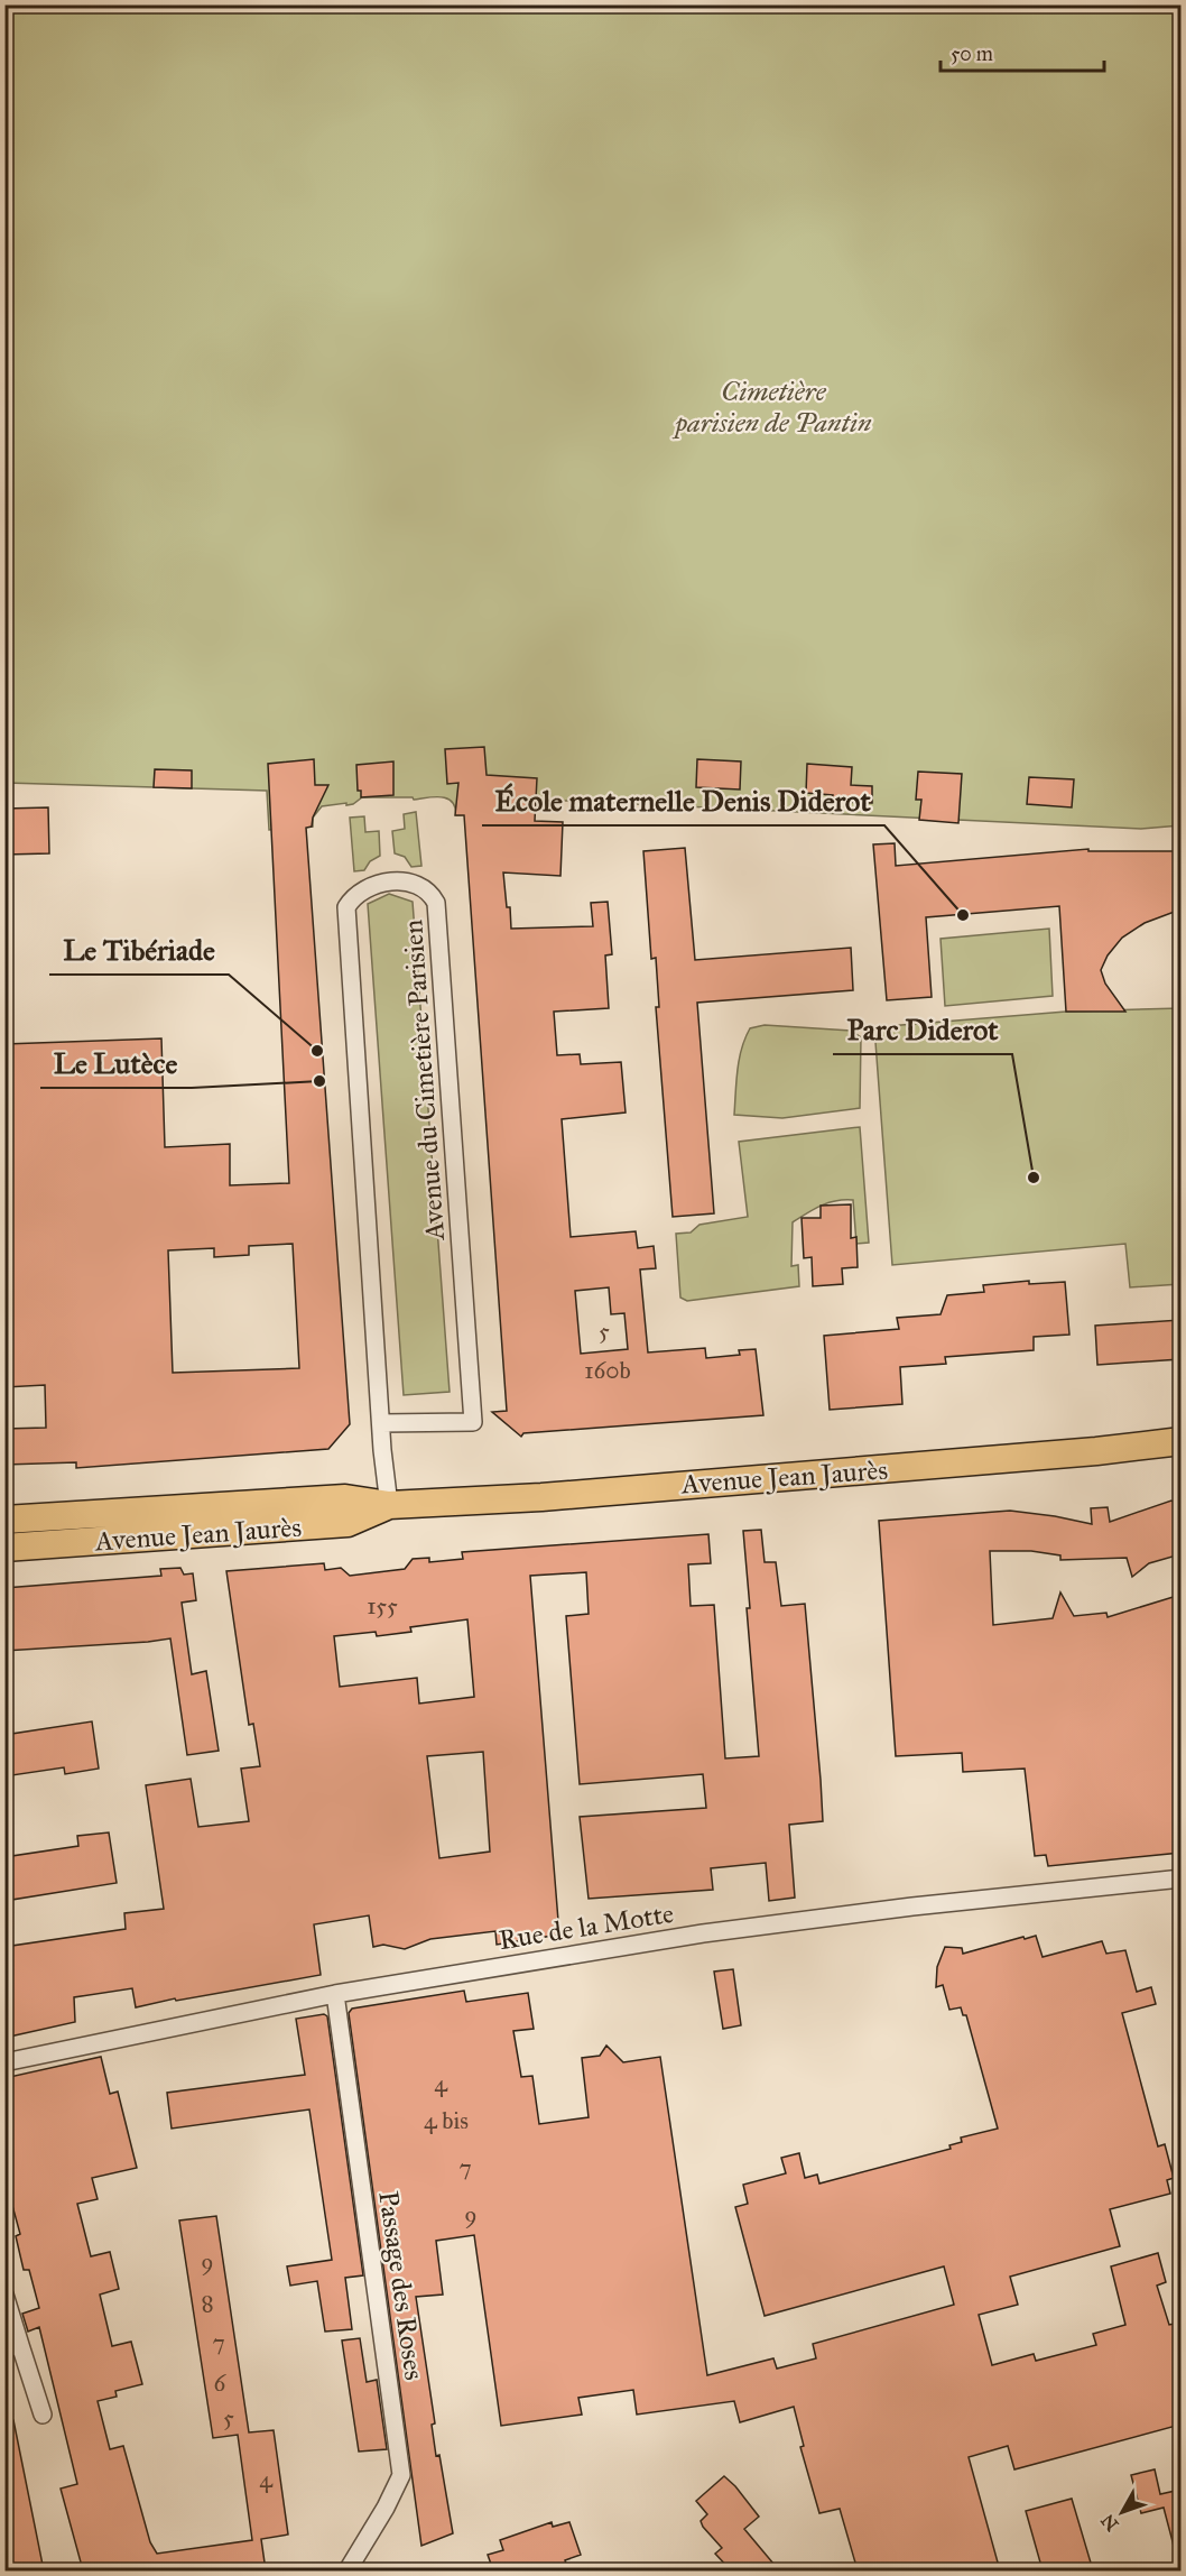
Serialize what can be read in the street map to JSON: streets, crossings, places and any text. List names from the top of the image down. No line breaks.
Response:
{"streets":{"main road":["Avenue Jean Jaurès"],"street":["Avenue du Cimetière Parisien","Rue de la Motte","Passage des Roses"]},"crossings":[["Avenue du Cimetière Parisien","Avenue Jean Jaurès"],["Rue de la Motte","Passage des Roses"]],"parks":["Cimetière parisien de Pantin"],"places":["École maternelle Denis Diderot","Le Tibériade","Le Lutèce","Parc Diderot"],"house_numbers":["5","160b","155","4","4 bis","7","9","9","8","7","6","5","4"],"scale_bar":"50 m","north":"bottom left"}
